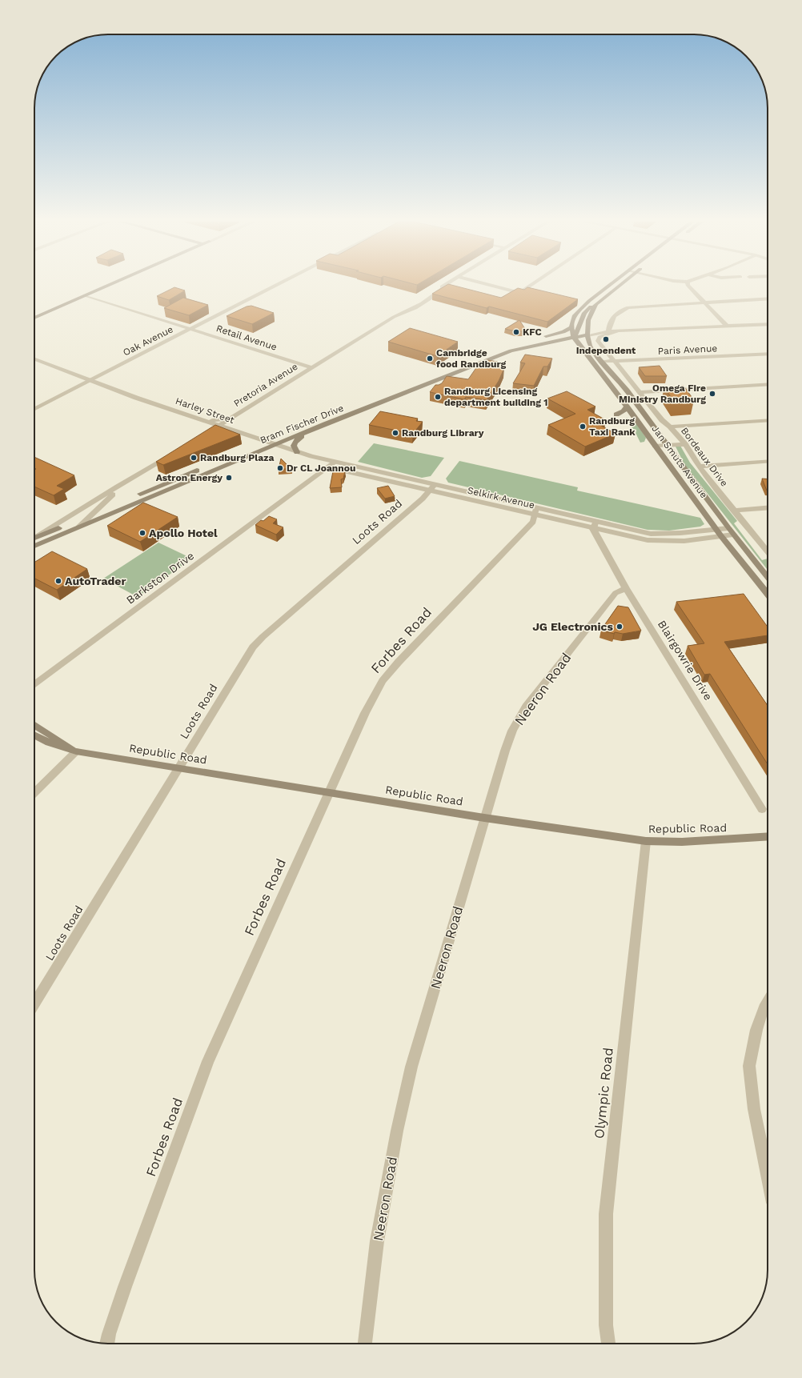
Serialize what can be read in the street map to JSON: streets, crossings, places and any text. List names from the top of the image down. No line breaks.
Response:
{"streets":{"main road":["Bram Fischer Drive","Jan Smuts Avenue","Republic Road"],"street":["Retail Avenue","Oak Avenue","Paris Avenue","Pretoria Avenue","Harley Street","Bordeaux Drive","Selkirk Avenue","Loots Road","Barkston Drive","Forbes Road","Blairgowrie Drive","Neeron Road","Olympic Road"]},"crossings":[["Retail Avenue","Oak Avenue"],["Retail Avenue","Pretoria Avenue"],["Oak Avenue","Harley Street"],["Paris Avenue","Bordeaux Drive"],["Paris Avenue","Jan Smuts Avenue"],["Pretoria Avenue","Harley Street"],["Harley Street","Bram Fischer Drive"],["Harley Street","Selkirk Avenue"],["Bram Fischer Drive","Jan Smuts Avenue"],["Bram Fischer Drive","Selkirk Avenue"],["Jan Smuts Avenue","Selkirk Avenue"],["Selkirk Avenue","Loots Road"],["Selkirk Avenue","Barkston Drive"],["Selkirk Avenue","Forbes Road"],["Selkirk Avenue","Blairgowrie Drive"],["Loots Road","Republic Road"],["Forbes Road","Republic Road"],["Blairgowrie Drive","Neeron Road"],["Neeron Road","Republic Road"],["Republic Road","Olympic Road"]],"places":["KFC","Independent","Cambridge food Randburg","Omega Fire Ministry Randburg","Randburg Licensing department building 1","Randburg Taxi Rank","Randburg Library","Randburg Plaza","Dr CL Joannou","Astron Energy","Apollo Hotel","AutoTrader","JG Electronics"]}
